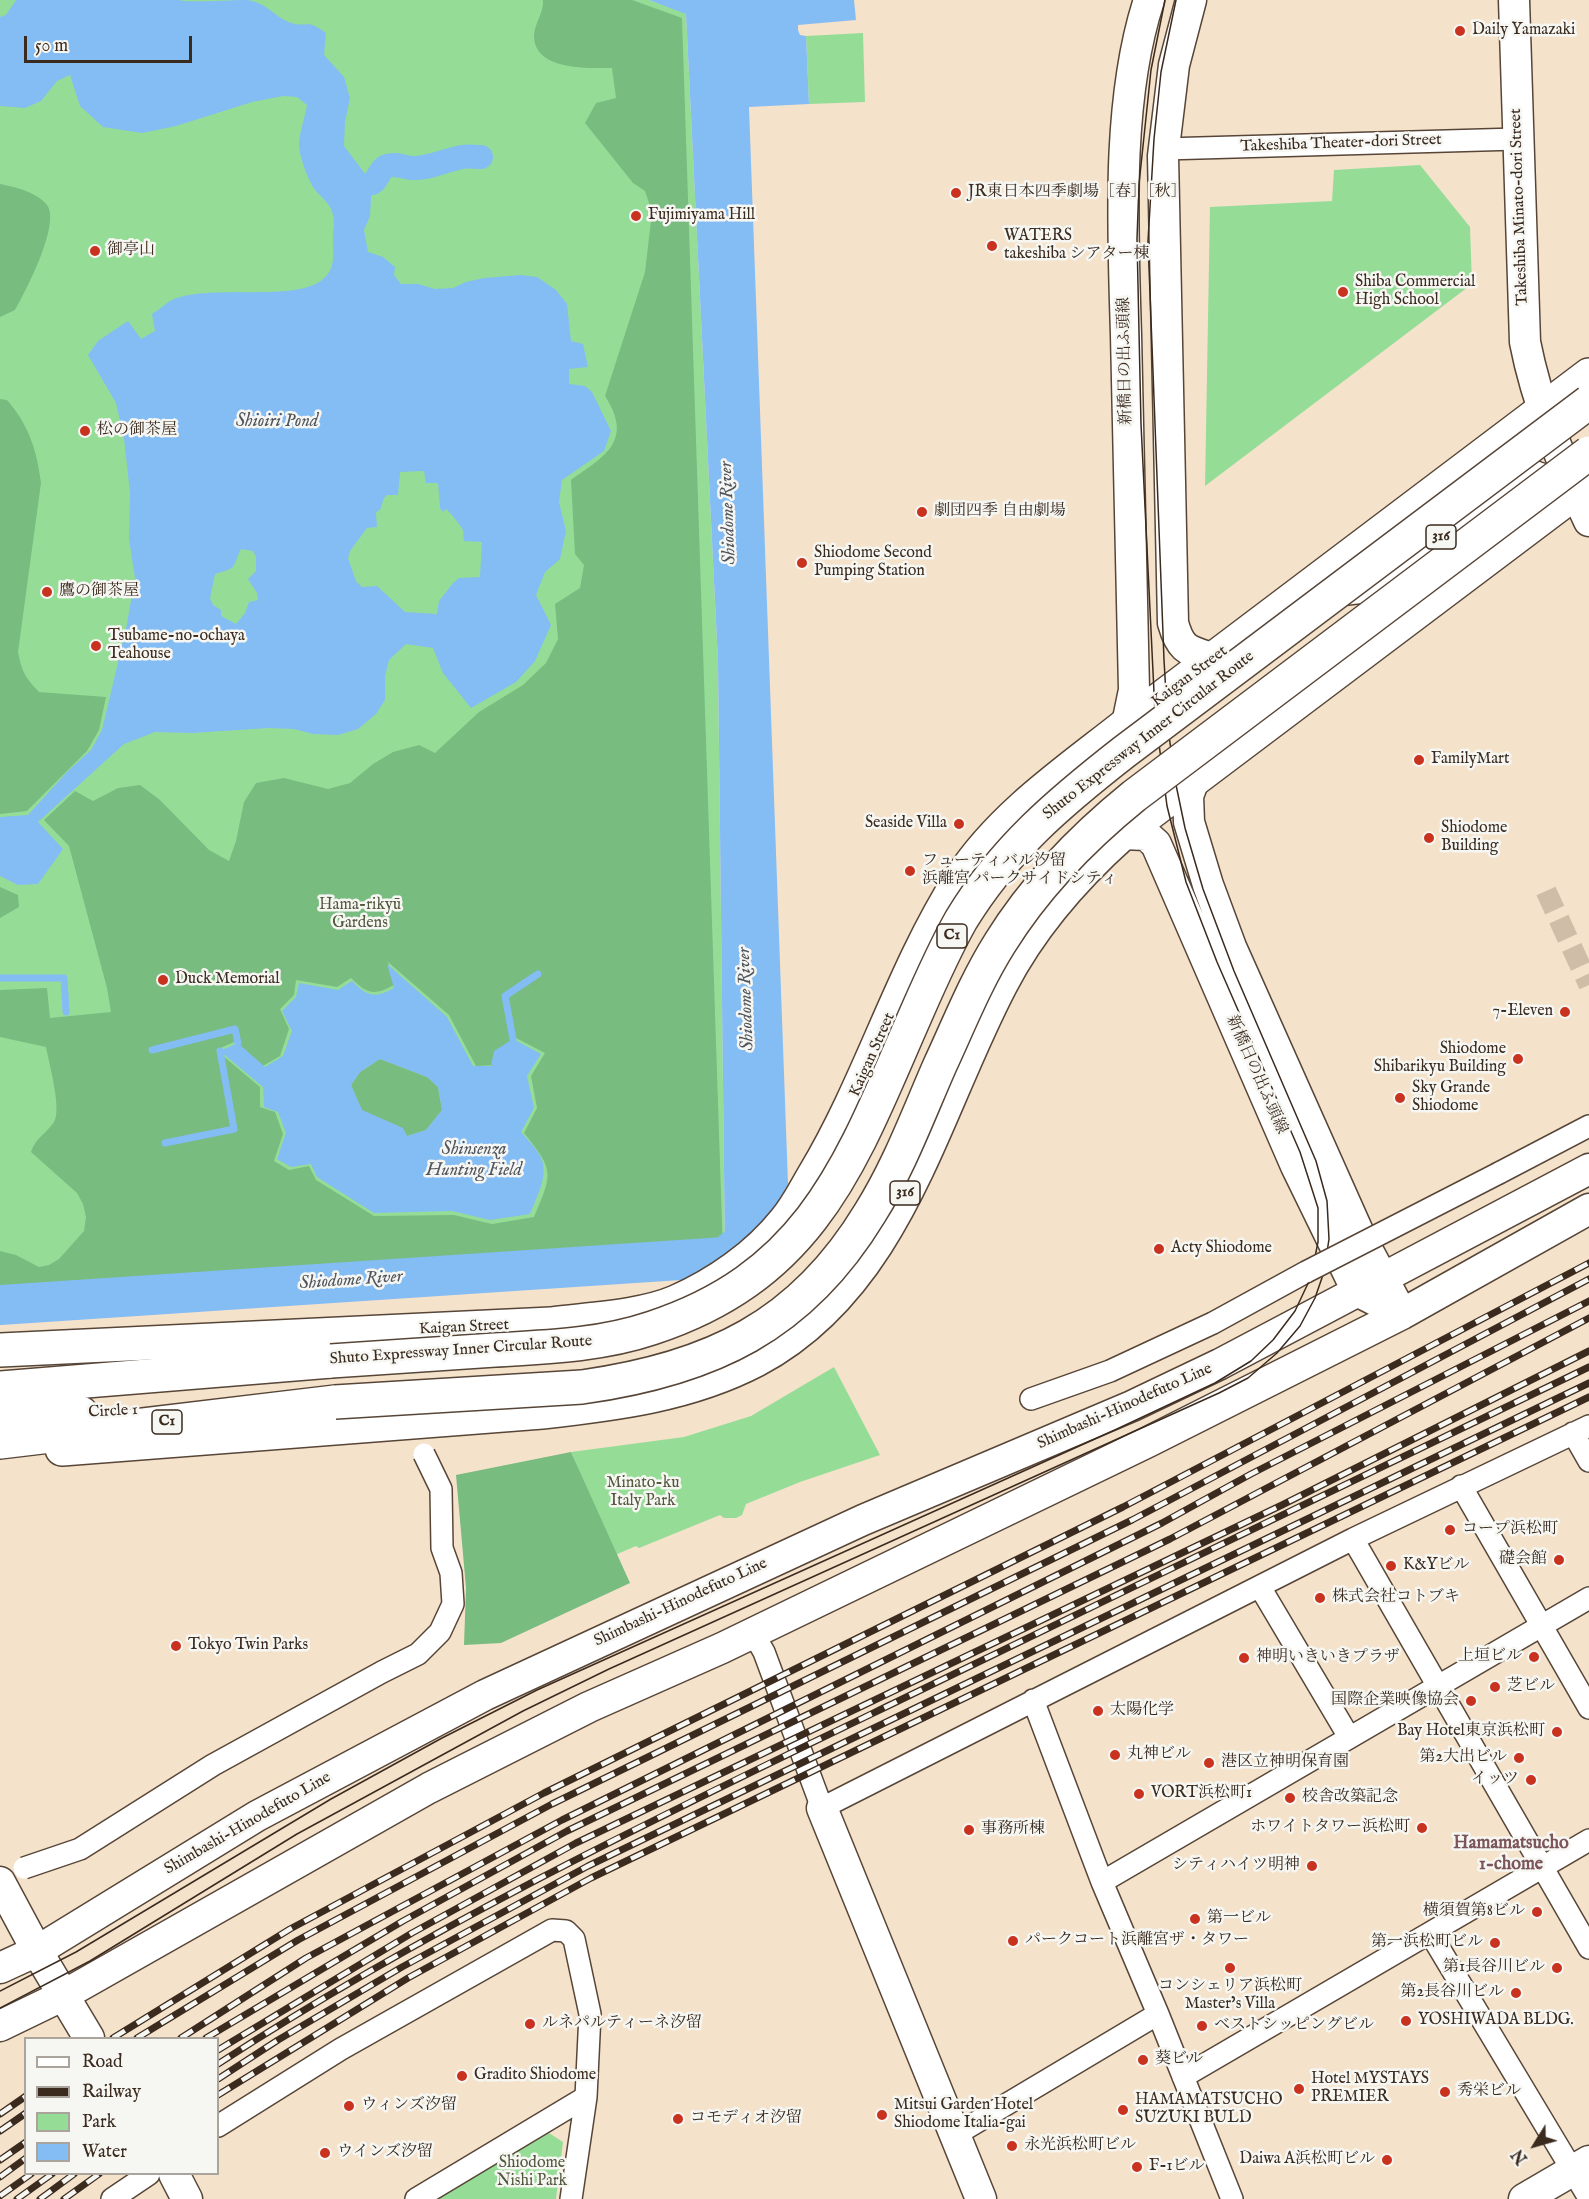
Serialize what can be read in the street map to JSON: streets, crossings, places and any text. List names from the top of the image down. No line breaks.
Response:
{"streets":{"main road":["Takeshiba Minato-dori Street","新橋日の出ふ頭線","316","Kaigan Street","Shuto Expressway Inner Circular Route","C1","Shimbashi-Hinodefuto Line","Circle 1"],"street":["Takeshiba Theater-dori Street"]},"crossings":[["Takeshiba Theater-dori Street","Takeshiba Minato-dori Street"],["Takeshiba Minato-dori Street","316"],["Takeshiba Minato-dori Street","Kaigan Street"],["新橋日の出ふ頭線","316"],["新橋日の出ふ頭線","Kaigan Street"],["新橋日の出ふ頭線","Shimbashi-Hinodefuto Line"],["316","Kaigan Street"],["Shuto Expressway Inner Circular Route","C1"],["C1","Circle 1"]],"districts":["Hamamatsucho 1-chome"],"water":["Shioiri Pond","Shiodome River","Shinsenza Hunting Field"],"parks":["Hama-rikyū Gardens","Minato-ku Italy Park","Shiodome Nishi Park"],"places":["Daily Yamazaki","JR東日本四季劇場［春］［秋］","Fujimiyama Hill","WATERS takeshiba シアター棟","御亭山","Shiba Commercial High School","松の御茶屋","劇団四季 自由劇場","Shiodome Second Pumping Station","鷹の御茶屋","Tsubame-no-ochaya Teahouse","FamilyMart","Seaside Villa","Shiodome Building","フューティバル汐留 浜離宮 パークサイドシティ","Duck Memorial","7-Eleven","Shiodome Shibarikyu Building","Sky Grande Shiodome","Acty Shiodome","コープ浜松町","礎会館","K&Yビル","株式会社コトブキ","Tokyo Twin Parks","上垣ビル","神明いきいきプラザ","芝ビル","国際企業映像協会","太陽化学","Bay Hotel東京浜松町","丸神ビル","第2大出ビル","港区立神明保育園","イッツ","VORT浜松町1","校舎改築記念","ホワイトタワー浜松町","事務所棟","シティハイツ明神","横須賀第8ビル","第一ビル","パークコート浜離宮ザ・タワー","第一浜松町ビル","コンシェリア浜松町 Master’s Villa","第1長谷川ビル","第2長谷川ビル","YOSHIWADA BLDG.","ルネパルティーネ汐留","ベストシッピングビル","葵ビル","Gradito Shiodome","Hotel MYSTAYS PREMIER","秀栄ビル","ウィンズ汐留","HAMAMATSUCHO SUZUKI BULD","Mitsui Garden Hotel Shiodome Italia-gai","コモディオ汐留","永光浜松町ビル","ウインズ汐留","Daiwa A浜松町ビル","F-1ビル"],"legend":["Road","Railway","Park","Water"],"scale_bar":"50 m","north":"bottom left"}
